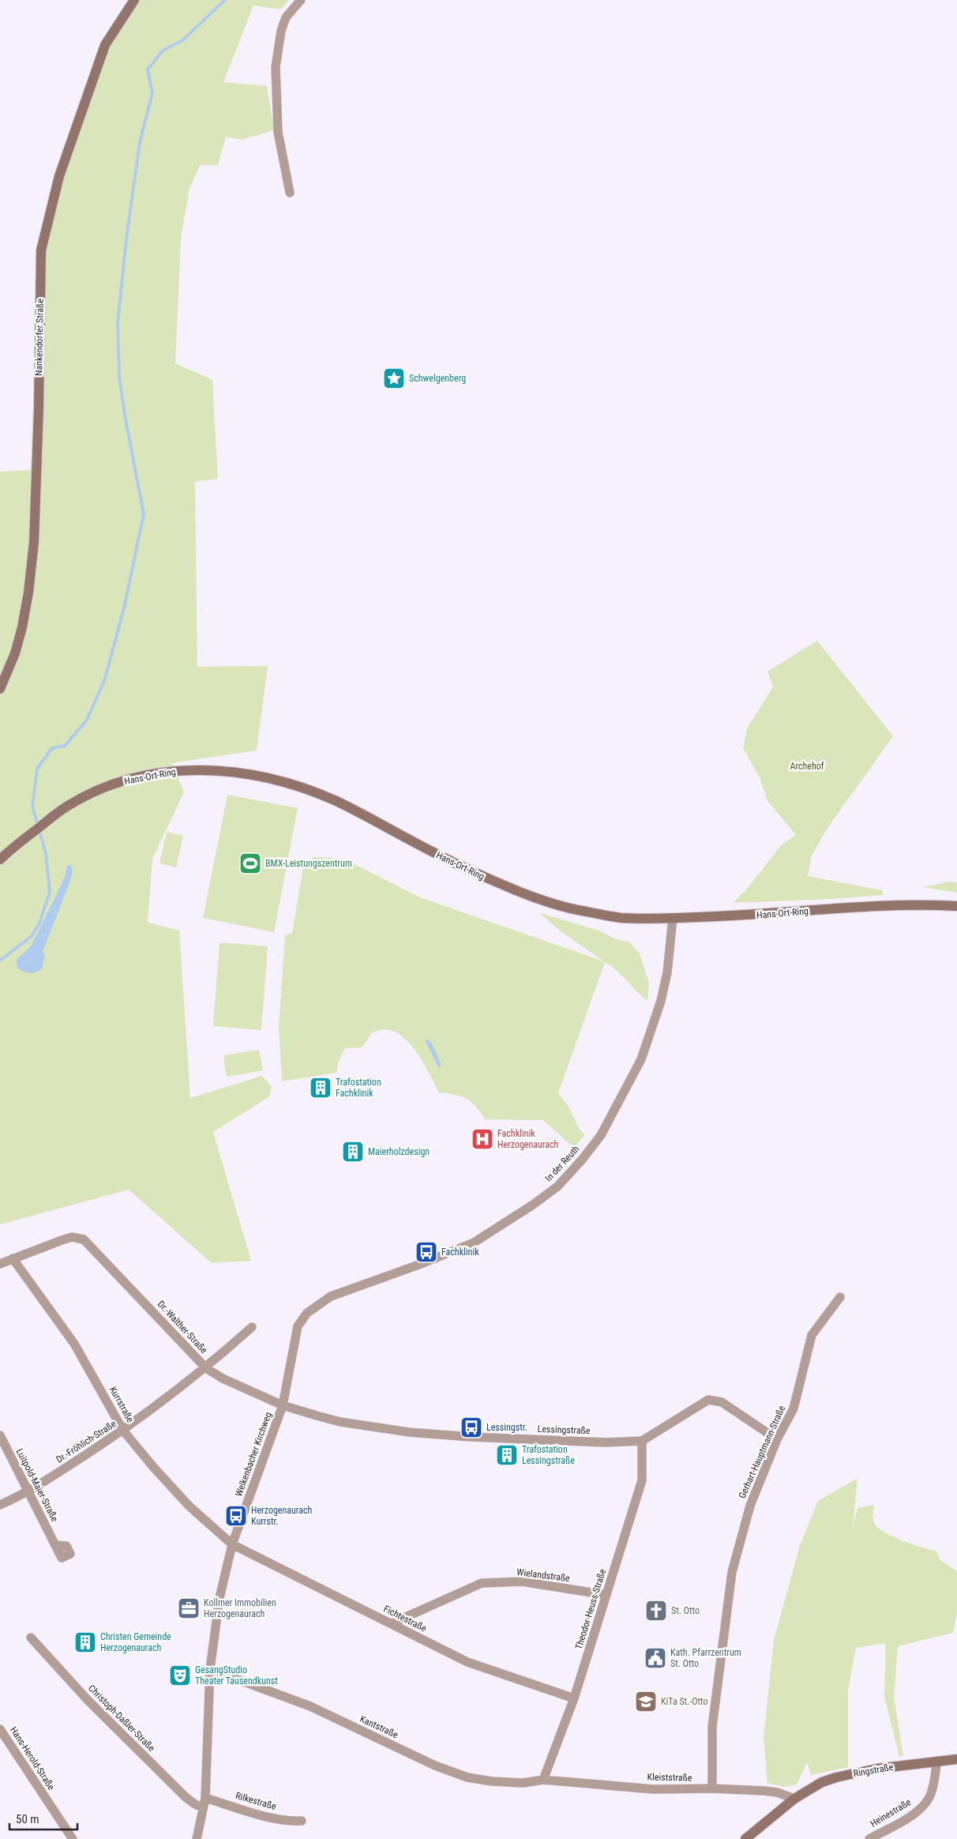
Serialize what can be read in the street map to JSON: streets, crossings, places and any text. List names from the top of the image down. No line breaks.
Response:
{"streets":{"main road":["Nankendorfer Straße","Hans-Ort-Ring","Ringstraße"],"street":["In der Reuth","Dr.-Walther-Straße","Kurrstraße","Lessingstraße","Dr.-Fröhlich-Straße","Gerhart-Hauptmann-Straße","Welkenbacher Kirchweg","Luitpold-Maier-Straße","Wielandstraße","Theodor-Heuss-Straße","Fichtestraße","Christoph-Daßler-Straße","Kantstraße","Hans-Herold-Straße","Kleiststraße","Rilkestraße","Heinestraße"]},"crossings":[["Hans-Ort-Ring","In der Reuth"],["In der Reuth","Welkenbacher Kirchweg"],["Dr.-Walther-Straße","Kurrstraße"],["Dr.-Walther-Straße","Lessingstraße"],["Dr.-Walther-Straße","Dr.-Fröhlich-Straße"],["Dr.-Walther-Straße","Welkenbacher Kirchweg"],["Kurrstraße","Dr.-Fröhlich-Straße"],["Kurrstraße","Welkenbacher Kirchweg"],["Kurrstraße","Fichtestraße"],["Lessingstraße","Welkenbacher Kirchweg"],["Lessingstraße","Theodor-Heuss-Straße"],["Dr.-Fröhlich-Straße","Luitpold-Maier-Straße"],["Gerhart-Hauptmann-Straße","Kleiststraße"],["Welkenbacher Kirchweg","Fichtestraße"],["Welkenbacher Kirchweg","Christoph-Daßler-Straße"],["Welkenbacher Kirchweg","Kantstraße"],["Welkenbacher Kirchweg","Rilkestraße"],["Wielandstraße","Theodor-Heuss-Straße"],["Wielandstraße","Fichtestraße"],["Theodor-Heuss-Straße","Fichtestraße"],["Theodor-Heuss-Straße","Kantstraße"],["Theodor-Heuss-Straße","Kleiststraße"],["Kantstraße","Kleiststraße"],["Ringstraße","Kleiststraße"],["Ringstraße","Heinestraße"]],"parks":["Archehof"],"places":{"place":["Schwelgenberg"],"sports":["BMX-Leistungszentrum"],"building":["Trafostation Fachklinik","Maierholzdesign","Trafostation Lessingstraße","Christen Gemeinde Herzogenaurach"],"hospital":["Fachklinik Herzogenaurach"],"bus stop":["Fachklinik","Lessingstr.","Herzogenaurach Kurrstr."],"office":["Kollmer Immobilien Herzogenaurach"],"church":["St. Otto"],"public building":["Kath. Pfarrzentrum St. Otto"],"theatre":["GesangStudio Theater Tausendkunst"],"school or university":["KiTa St.-Otto"]},"scale_bar":"50 m"}
